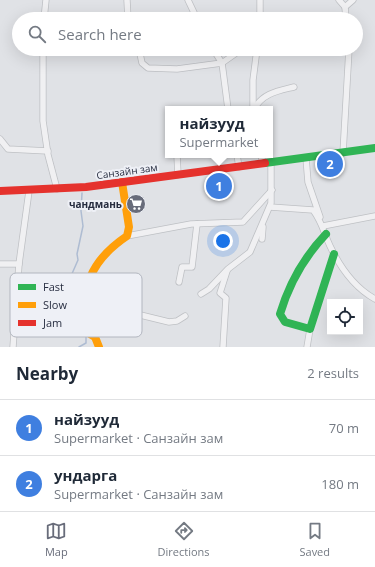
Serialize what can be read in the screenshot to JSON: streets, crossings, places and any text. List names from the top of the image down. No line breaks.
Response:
{"streets":{"street":["Санзайн зам"]},"places":{"supermarket":["чандмань"]},"legend":["Fast","Slow","Jam"],"page":{"search":"Search here","popup":["найзууд","Supermarket"],"pins":["2","1"],"heading":["Nearby","2 results"],"list":[{"mark":"1","name":"найзууд","note":"Supermarket · Санзайн зам","value":"70 m"},{"mark":"2","name":"ундарга","note":"Supermarket · Санзайн зам","value":"180 m"}],"nav":["Map","Directions","Saved"]}}
